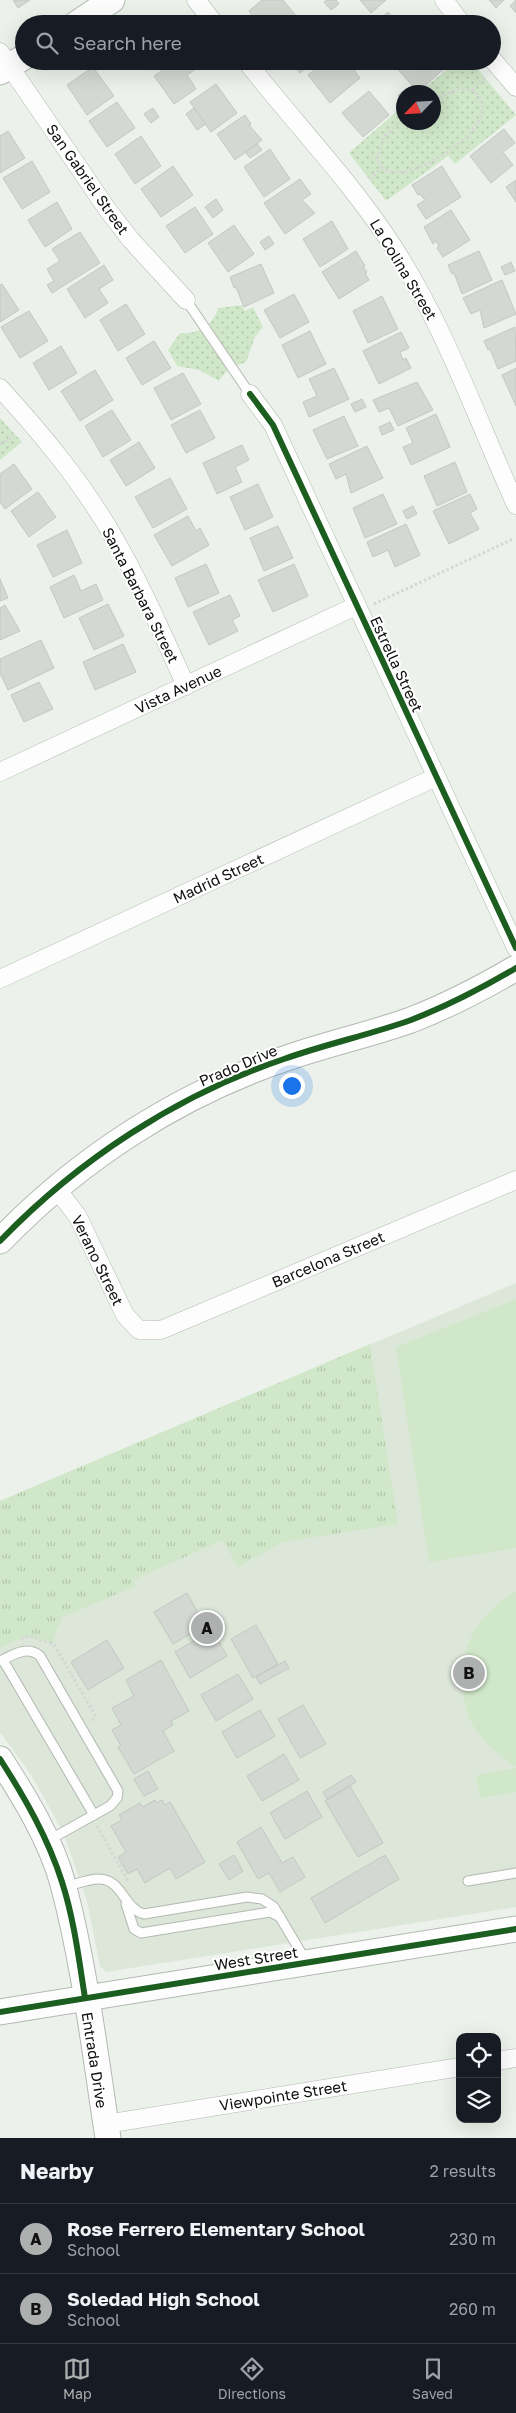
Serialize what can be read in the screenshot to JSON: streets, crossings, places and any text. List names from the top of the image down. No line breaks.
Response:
{"streets":{"street":["San Gabriel Street","La Colina Street","Santa Barbara Street","Estrella Street","Vista Avenue","Madrid Street","Prado Drive","Barcelona Street","Verano Street","West Street","Entrada Drive","Viewpointe Street"]},"crossings":[["Santa Barbara Street","Vista Avenue"],["Estrella Street","Vista Avenue"],["Estrella Street","Madrid Street"],["Prado Drive","Verano Street"],["Barcelona Street","Verano Street"],["West Street","Entrada Drive"],["Entrada Drive","Viewpointe Street"]],"north":"bottom left","page":{"search":"Search here","pins":["A","B"],"heading":["Nearby","2 results"],"list":[{"mark":"A","name":"Rose Ferrero Elementary School","note":"School","value":"230 m"},{"mark":"B","name":"Soledad High School","note":"School","value":"260 m"}],"nav":["Map","Directions","Saved"]}}
